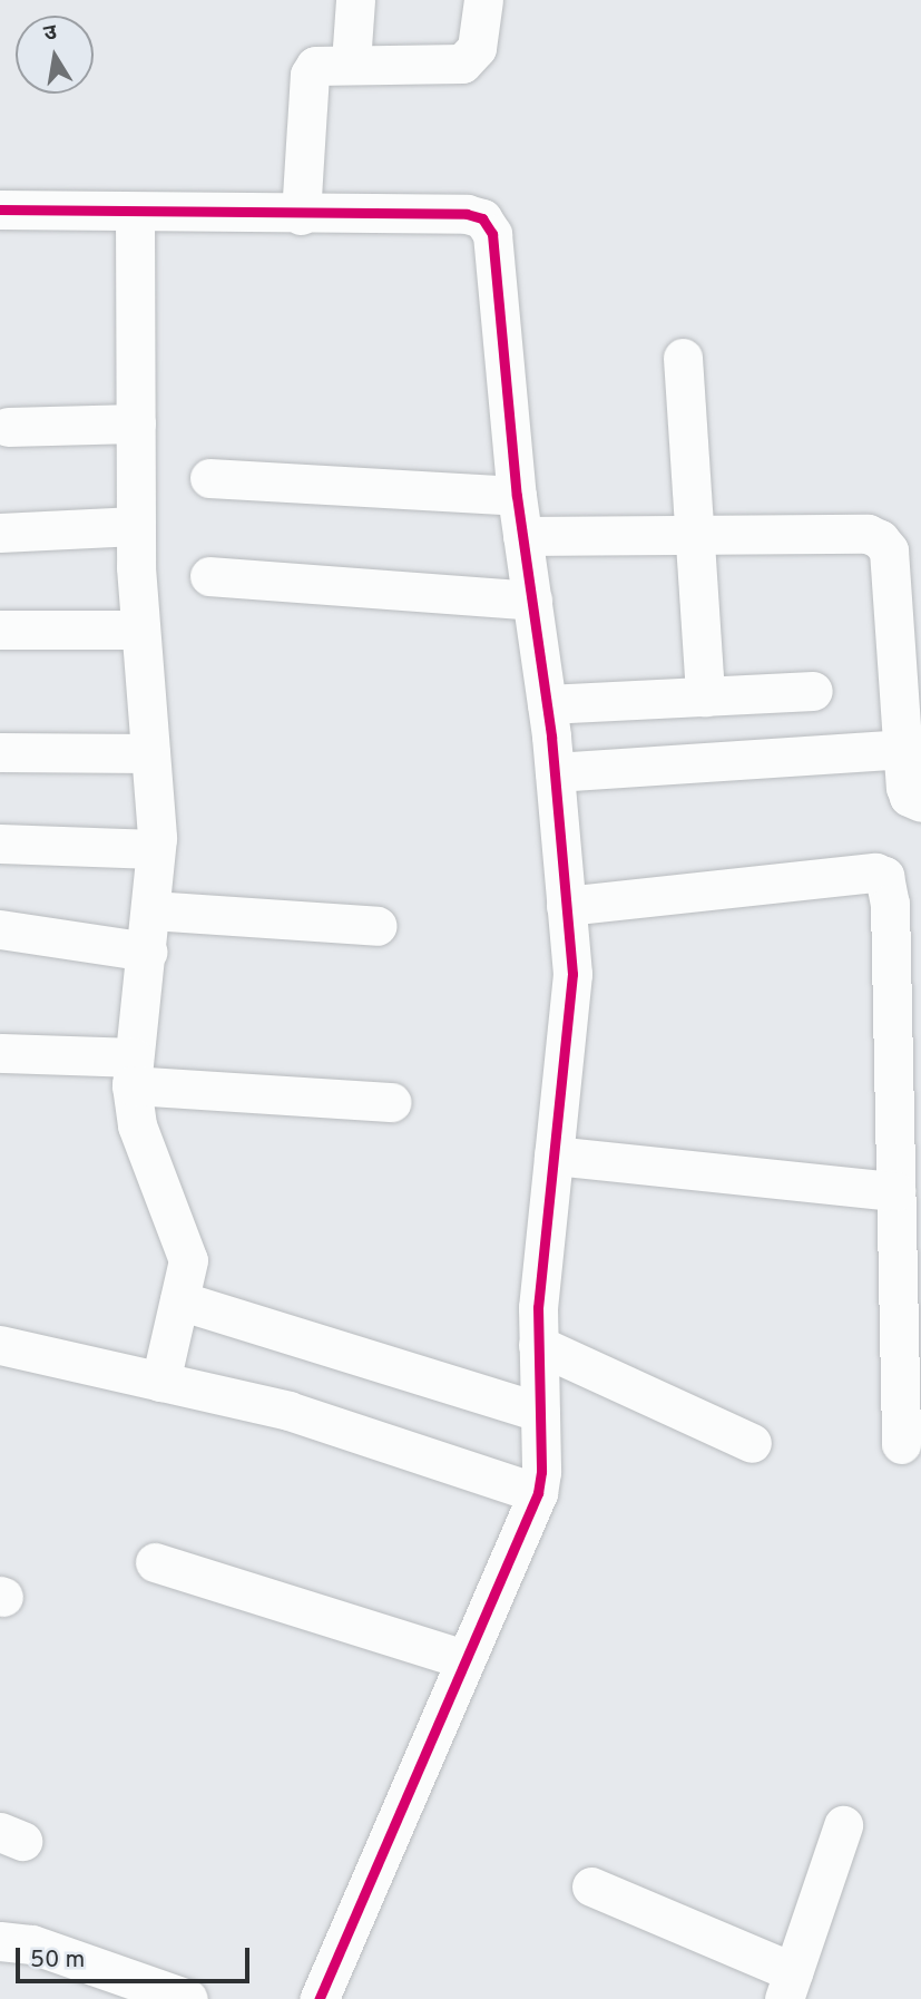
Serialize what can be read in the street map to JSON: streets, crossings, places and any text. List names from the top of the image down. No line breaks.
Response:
{"scale_bar":"50 m","north":"top"}
